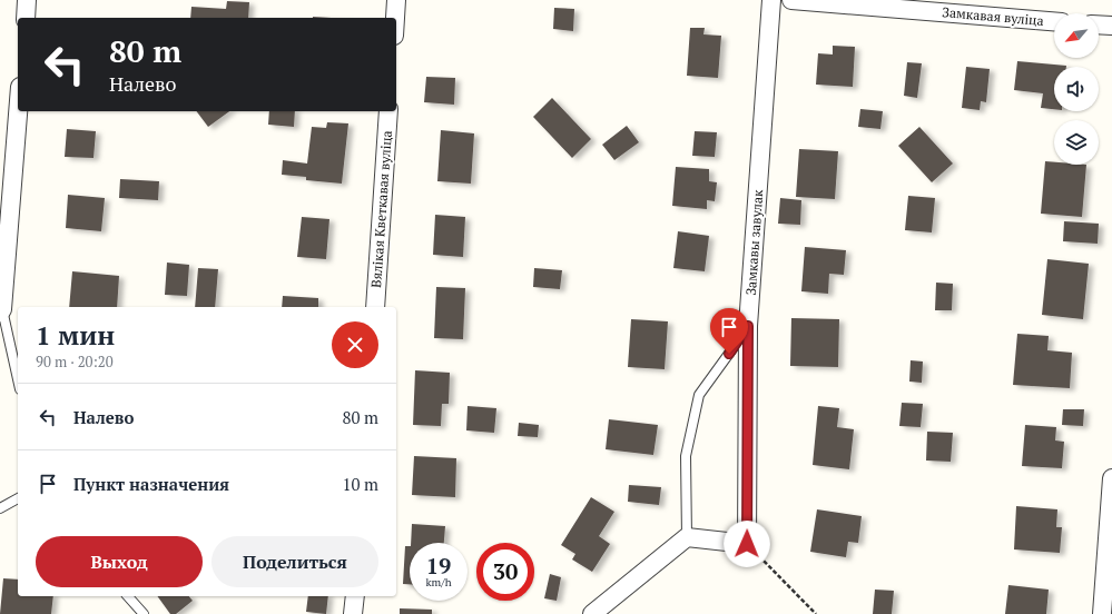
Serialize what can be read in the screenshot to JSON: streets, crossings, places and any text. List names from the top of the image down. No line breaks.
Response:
{"streets":{"street":["Замкавая вуліца","Вялікая Кветкавая вуліца","Замкавы завулак"]},"north":"bottom left","page":{"turn":["80 m","Налево"],"heading":["1 мин","90 m · 20:20"],"list":[{"name":"Налево","value":"80 m"},{"name":"Пункт назначения","value":"10 m"}],"buttons":["Выход","Поделиться"],"speed":"19 km/h","limit":"30"}}
